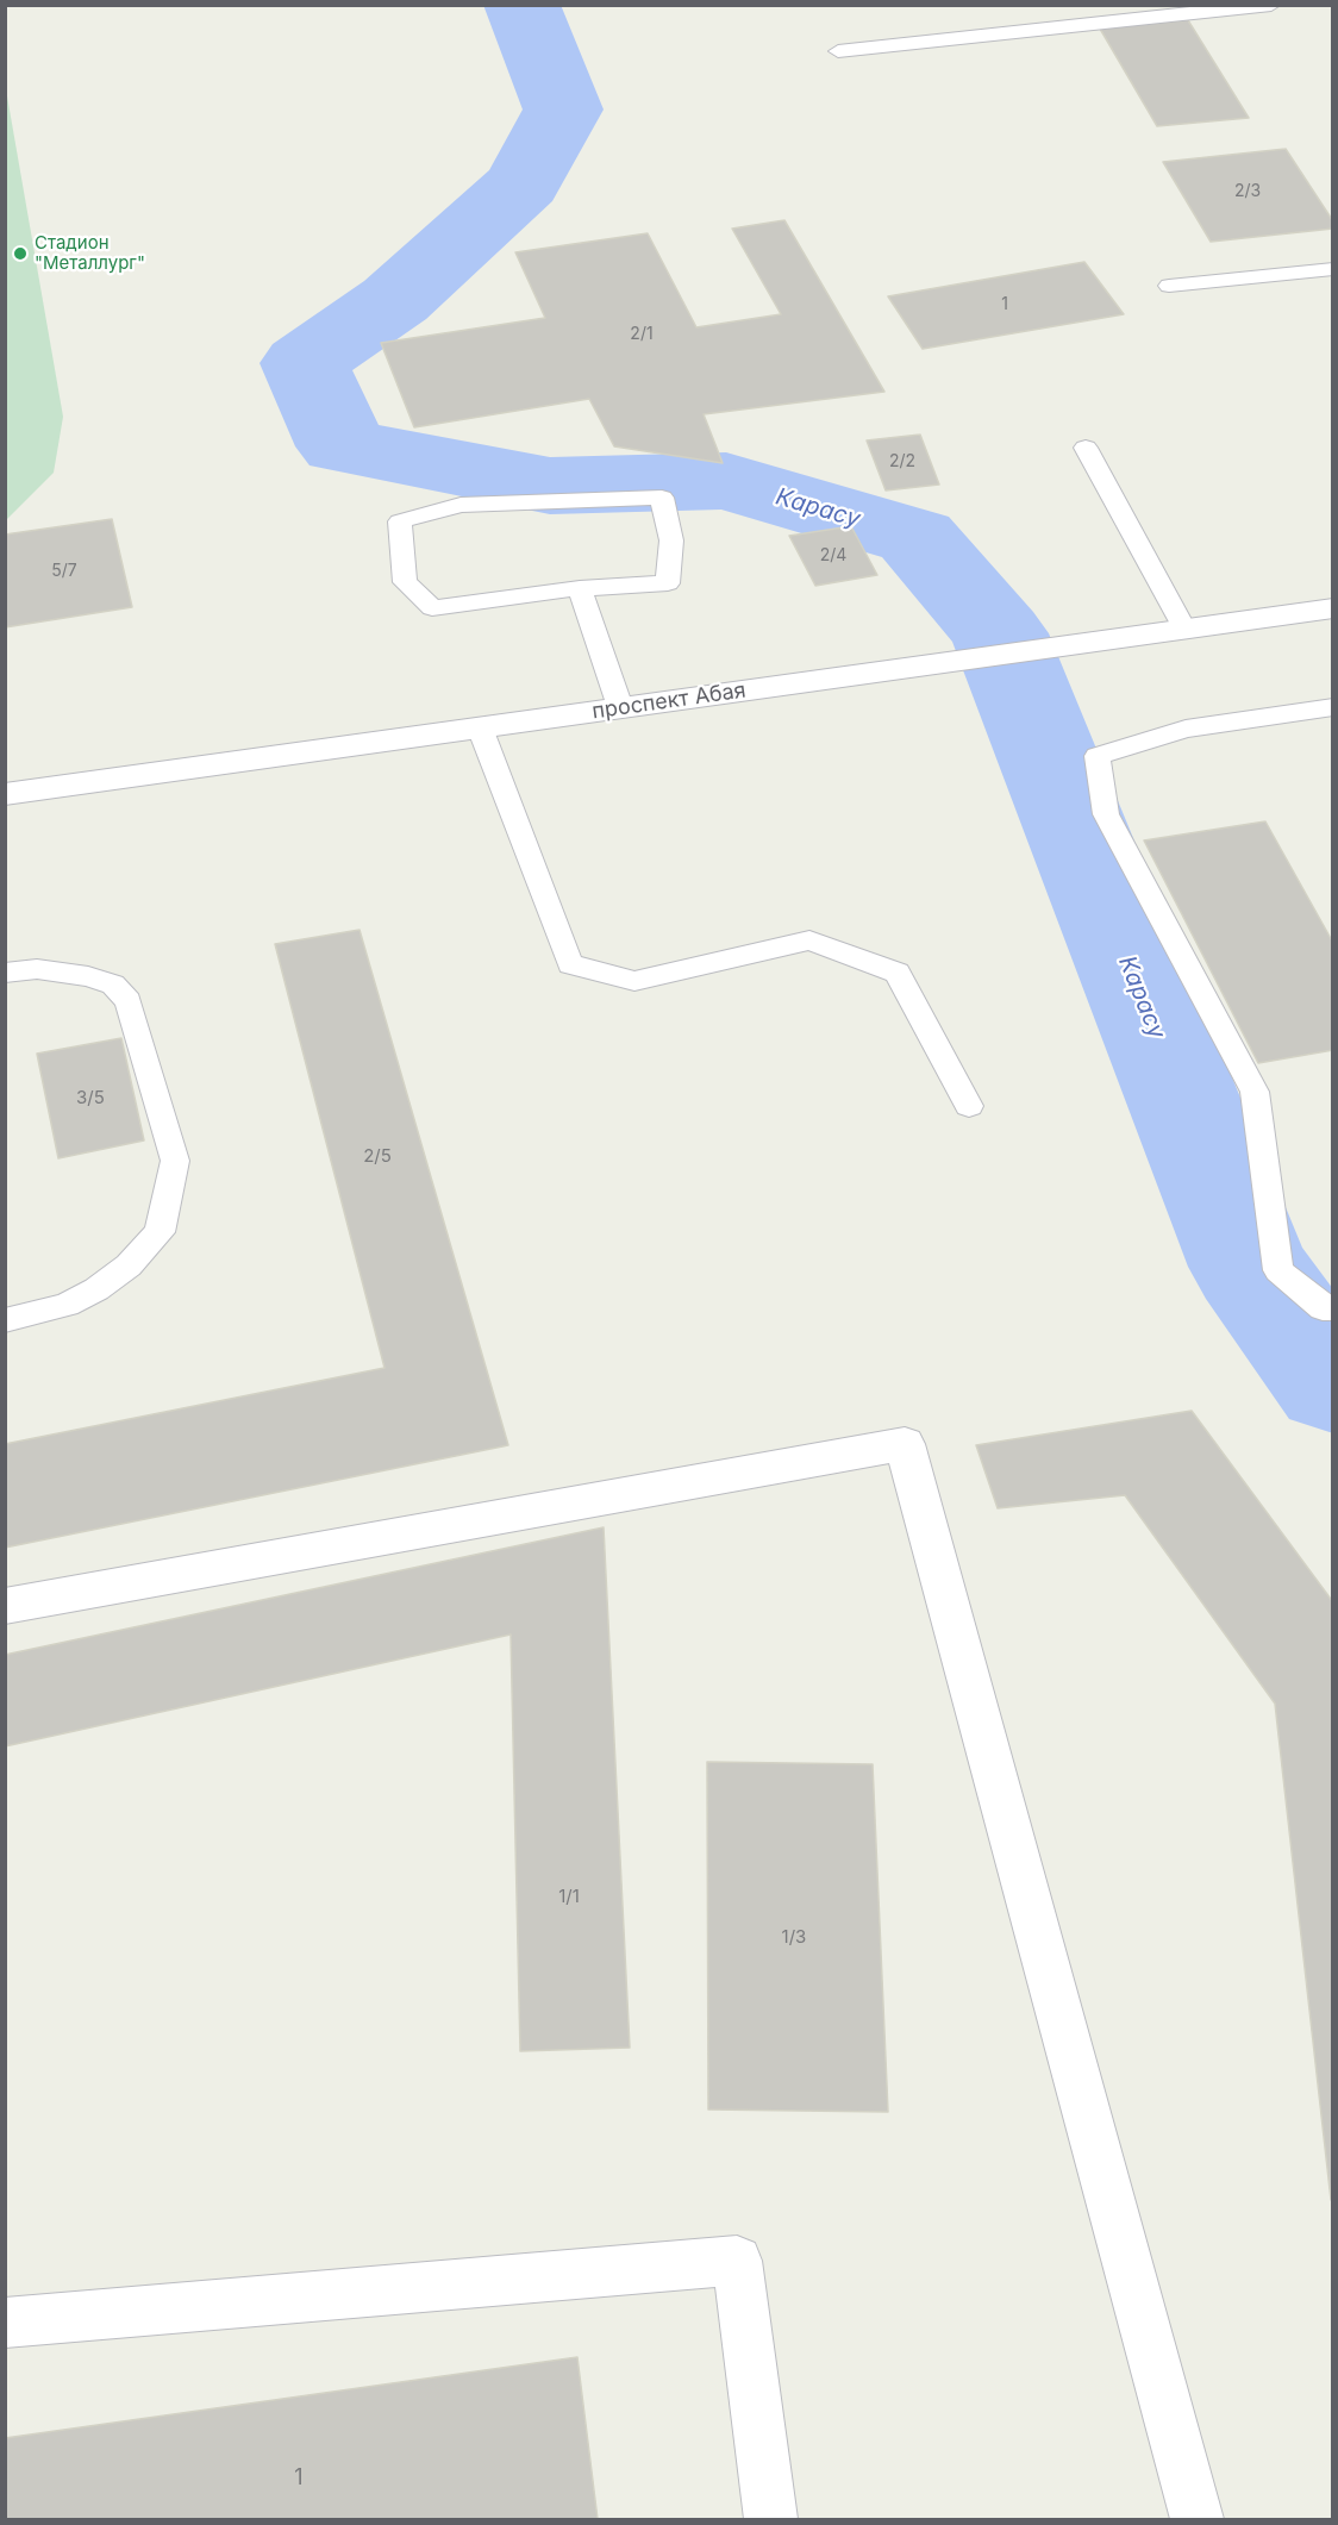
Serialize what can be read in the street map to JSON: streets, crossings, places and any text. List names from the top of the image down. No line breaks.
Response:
{"streets":{"street":["проспект Абая"]},"water":["Карасу"],"places":["Стадион \"Металлург\""],"house_numbers":["2/3","1","2/1","2/2","2/4","5/7","3/5","2/5","1/1","1/3","1"]}
